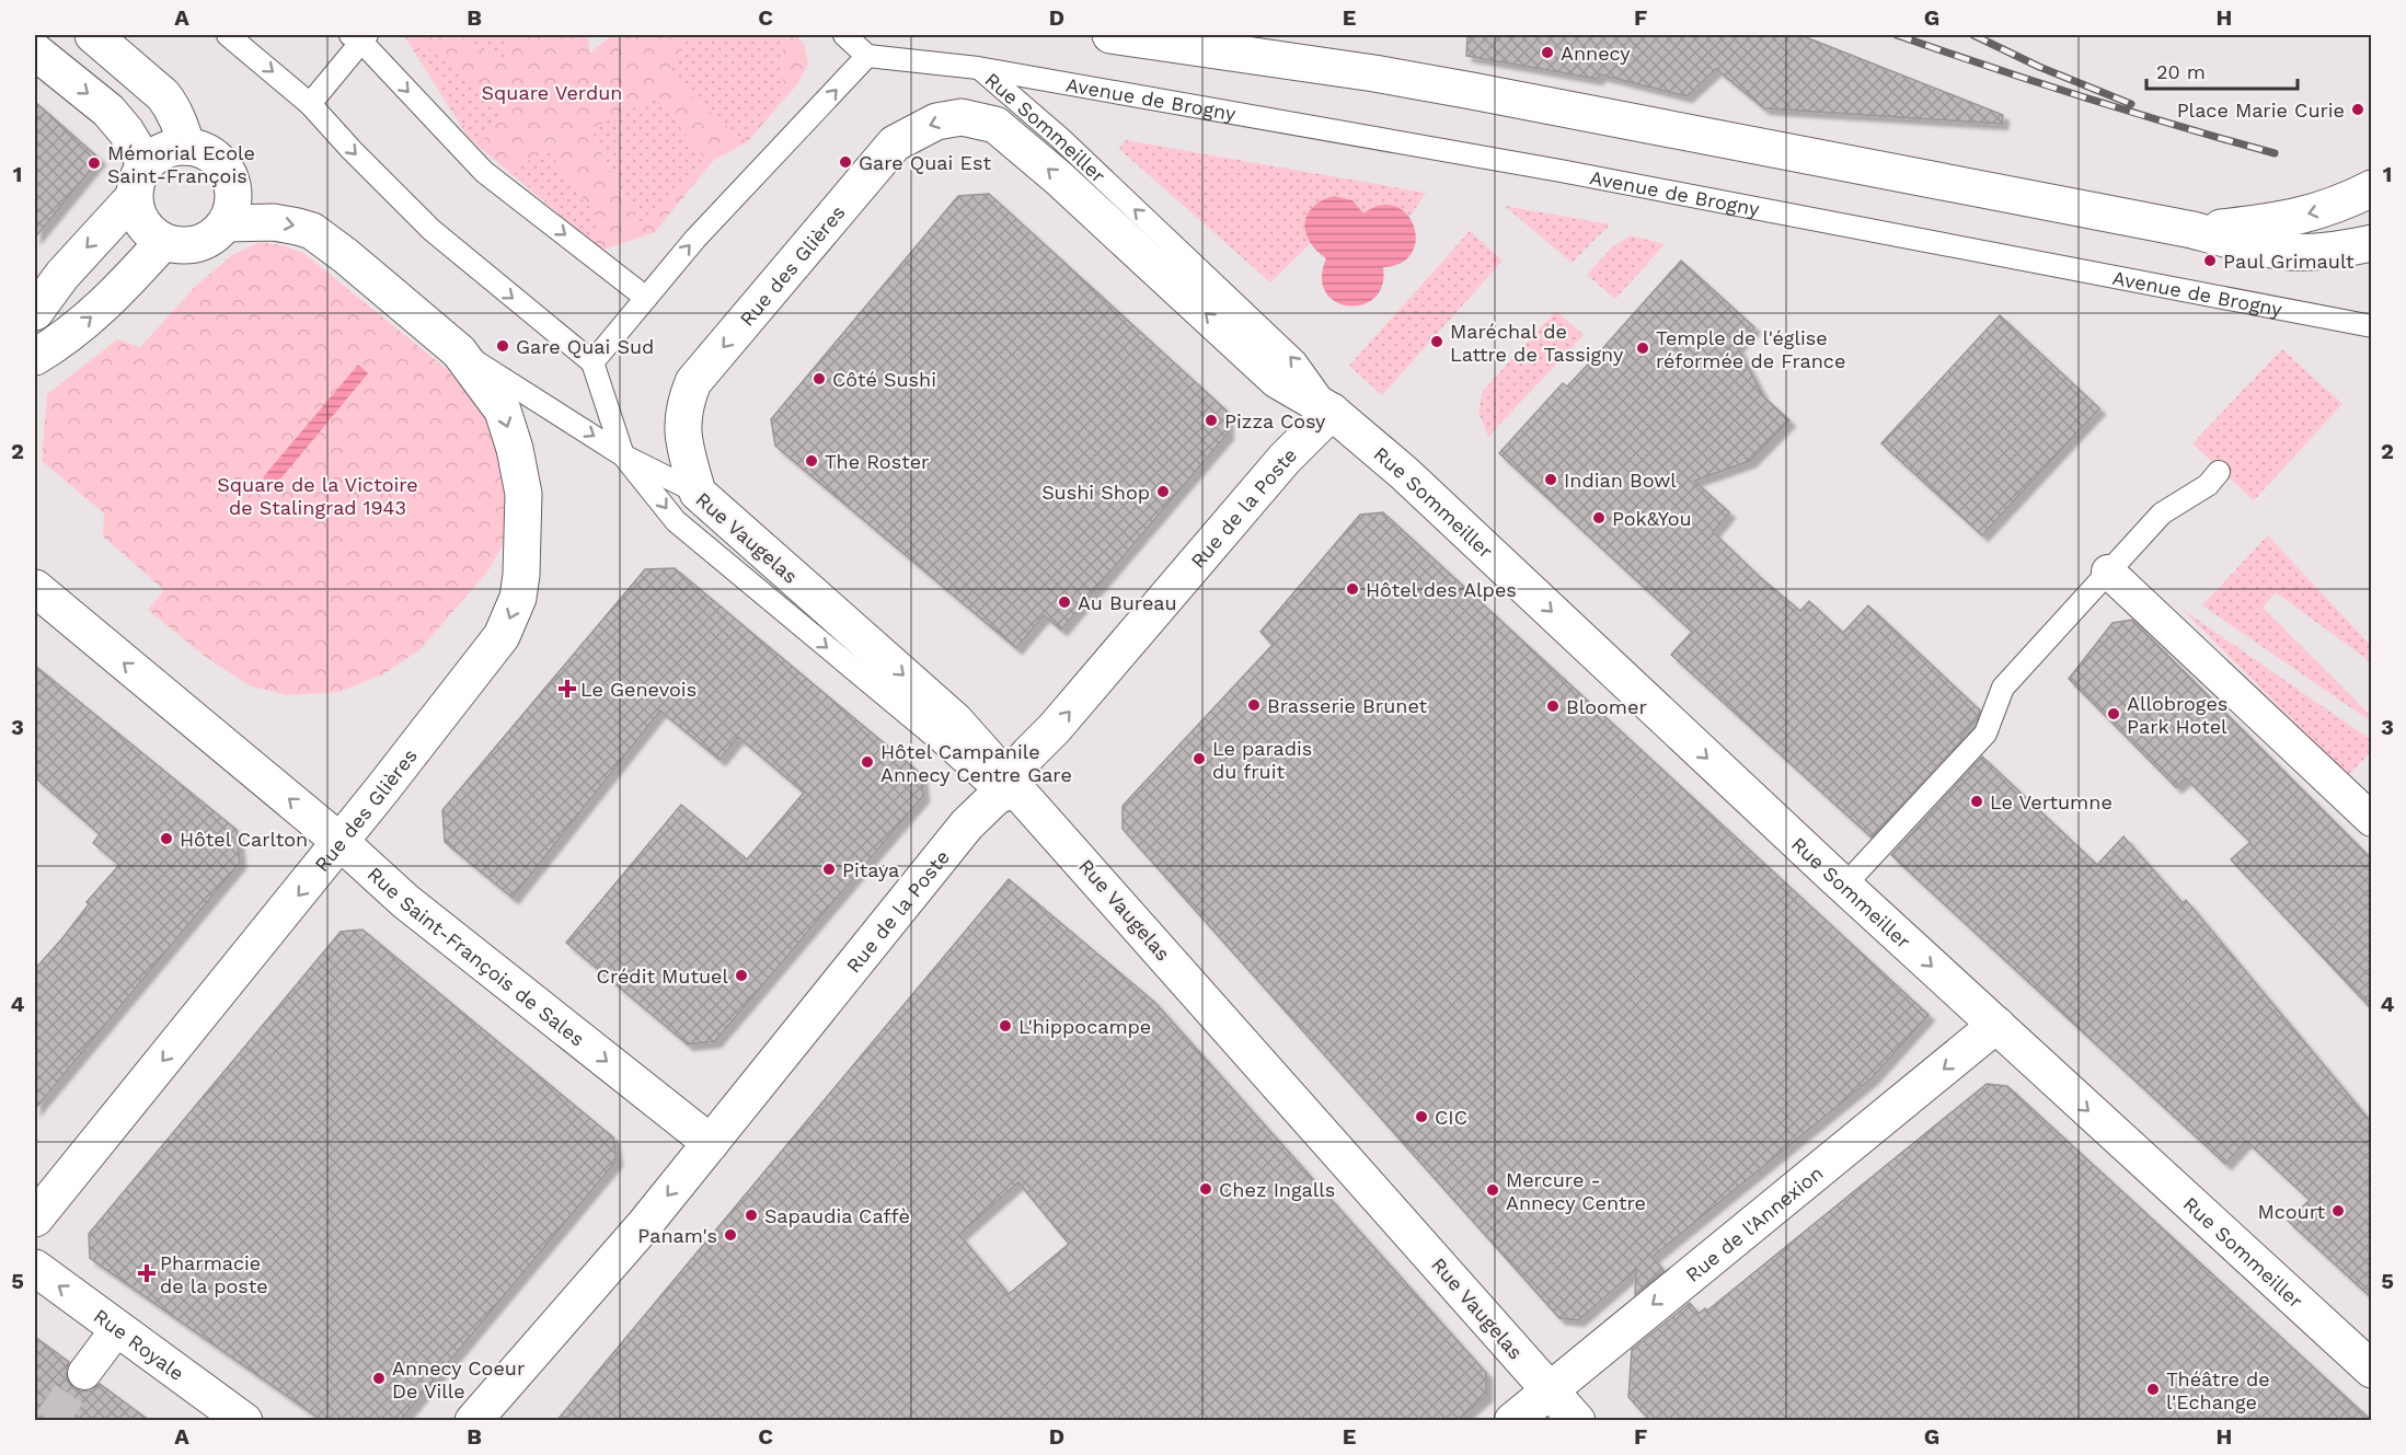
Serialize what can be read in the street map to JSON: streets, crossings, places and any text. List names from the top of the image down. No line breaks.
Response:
{"streets":{"street":["Rue Sommeiller","Rue des Glières","Rue de la Poste","Rue Vaugelas","Rue Saint-François de Sales","Rue de l'Annexion","Rue Royale"],"lane":["Avenue de Brogny"]},"crossings":[["Avenue de Brogny","Rue Sommeiller"],["Rue Sommeiller","Rue des Glières"],["Rue Sommeiller","Rue de la Poste"],["Rue Sommeiller","Rue de l'Annexion"],["Rue des Glières","Rue Vaugelas"],["Rue des Glières","Rue Saint-François de Sales"],["Rue de la Poste","Rue Vaugelas"],["Rue de la Poste","Rue Saint-François de Sales"],["Rue Vaugelas","Rue de l'Annexion"]],"one_way":["Rue des Glières","Rue de l'Annexion","Rue Royale"],"parks":["Square Verdun","Square de la Victoire de Stalingrad 1943"],"places":{"other":["Annecy","Place Marie Curie","Gare Quai Est","Mémorial Ecole Saint-François","Paul Grimault","Maréchal de Lattre de Tassigny","Gare Quai Sud","Temple de l'église réformée de France","Côté Sushi","Pizza Cosy","The Roster","Indian Bowl","Sushi Shop","Pok&You","Hôtel des Alpes","Au Bureau","Brasserie Brunet","Bloomer","Allobroges Park Hotel","Le paradis du fruit","Hôtel Campanile Annecy Centre Gare","Le Vertumne","Hôtel Carlton","Pitaya","Crédit Mutuel","L'hippocampe","CIC","Chez Ingalls","Mercure - Annecy Centre","Mcourt","Sapaudia Caffè","Panam's","Annecy Coeur De Ville","Théâtre de l'Echange"],"health":["Le Genevois","Pharmacie de la poste"]},"scale_bar":"20 m","grid":{"columns":["A","B","C","D","E","F","G","H"],"rows":["1","2","3","4","5"]}}
